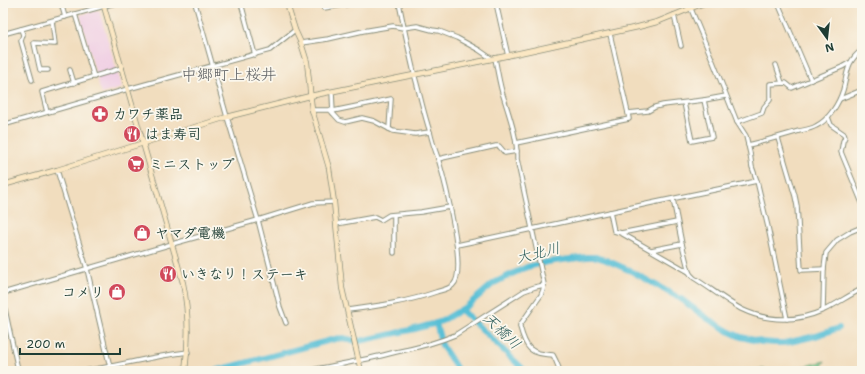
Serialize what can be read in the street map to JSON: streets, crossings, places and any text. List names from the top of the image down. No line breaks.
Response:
{"districts":["中郷町上桜井"],"water":["大北川","天橋川"],"places":{"pharmacy":["カワチ薬品"],"restaurant":["はま寿司","いきなり！ステーキ"],"supermarket":["ミニストップ"],"shop":["ヤマダ電機","コメリ"]},"scale_bar":"200 m","north":"bottom"}
